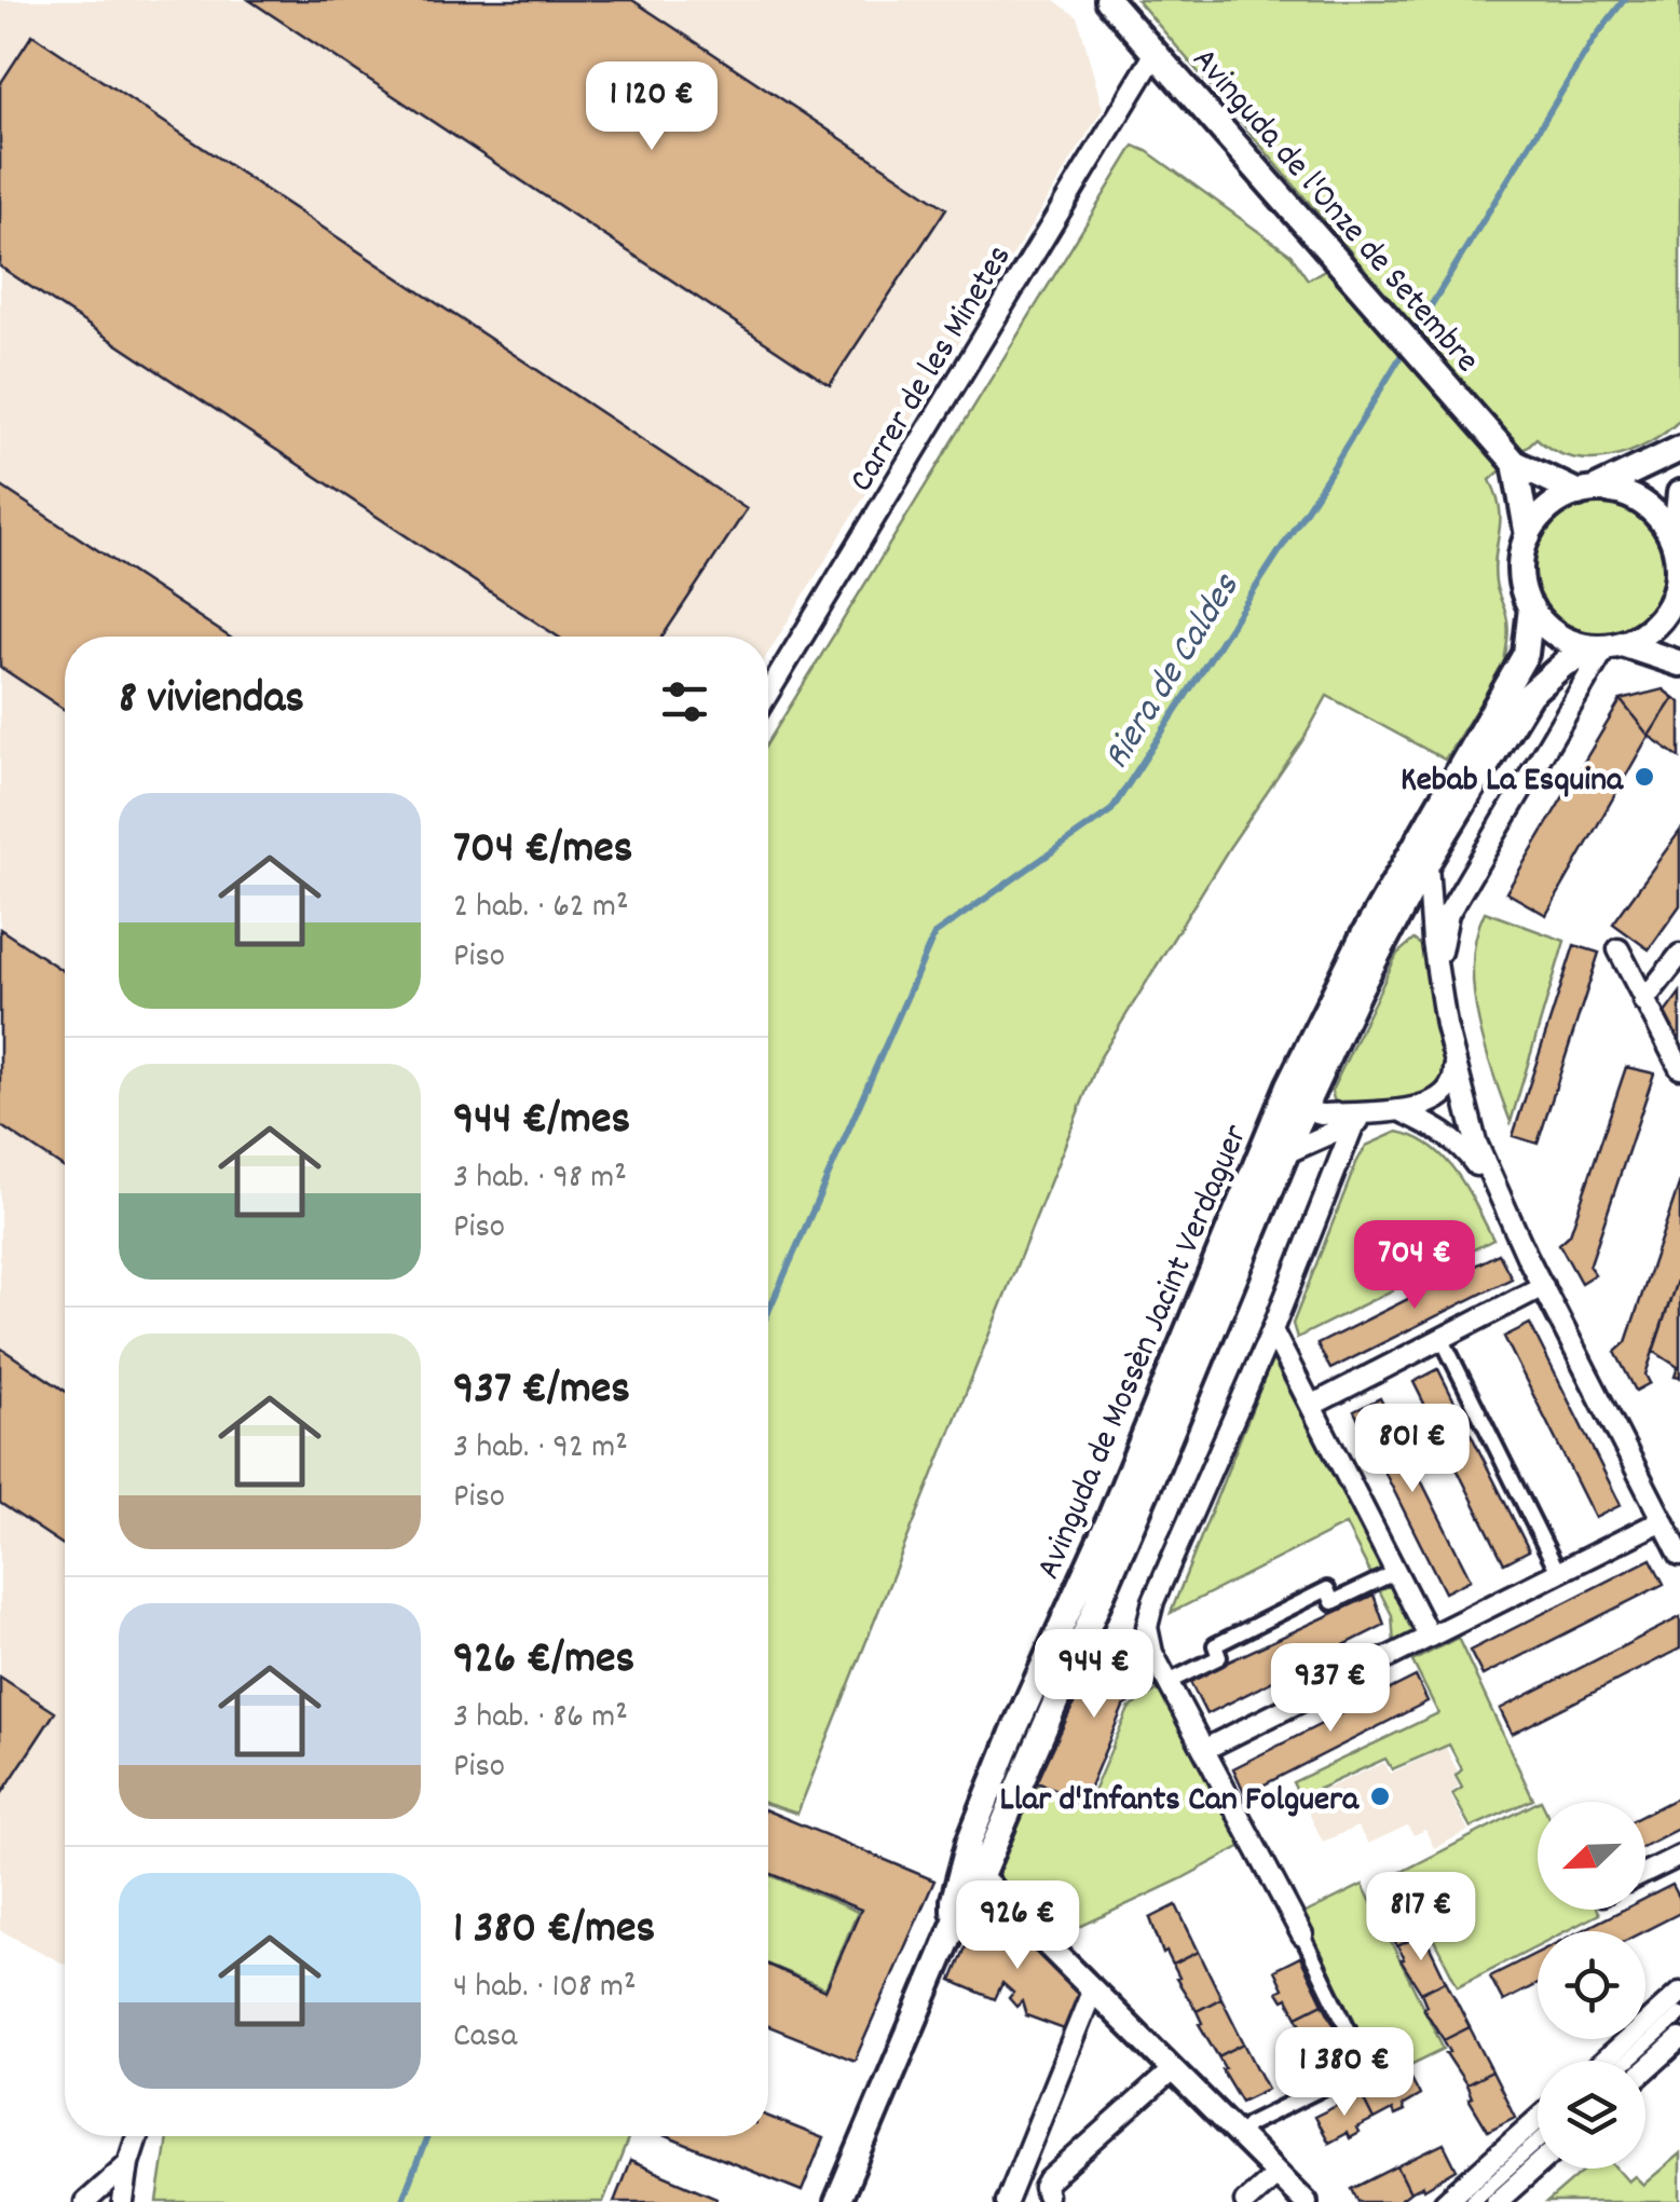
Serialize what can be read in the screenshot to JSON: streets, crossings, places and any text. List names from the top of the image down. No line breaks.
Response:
{"streets":{"main road":["Avinguda de l'Onze de Setembre","Avinguda de Mossèn Jacint Verdaguer"],"street":["Carrer de les Minetes"]},"crossings":[["Avinguda de l'Onze de Setembre","Carrer de les Minetes"],["Avinguda de l'Onze de Setembre","Avinguda de Mossèn Jacint Verdaguer"]],"water":["Riera de Caldes"],"places":["Kebab La Esquina","Llar d'Infants Can Folguera"],"north":"bottom left","page":{"price":["1 120 €","704 €","801 €","944 €","937 €","817 €","926 €","1 380 €"],"heading":"8 viviendas","list":[{"name":"704 €/mes","note":"2 hab. · 62 m² · Piso"},{"name":"944 €/mes","note":"3 hab. · 98 m² · Piso"},{"name":"937 €/mes","note":"3 hab. · 92 m² · Piso"},{"name":"926 €/mes","note":"3 hab. · 86 m² · Piso"},{"name":"1 380 €/mes","note":"4 hab. · 108 m² · Casa"}]}}
